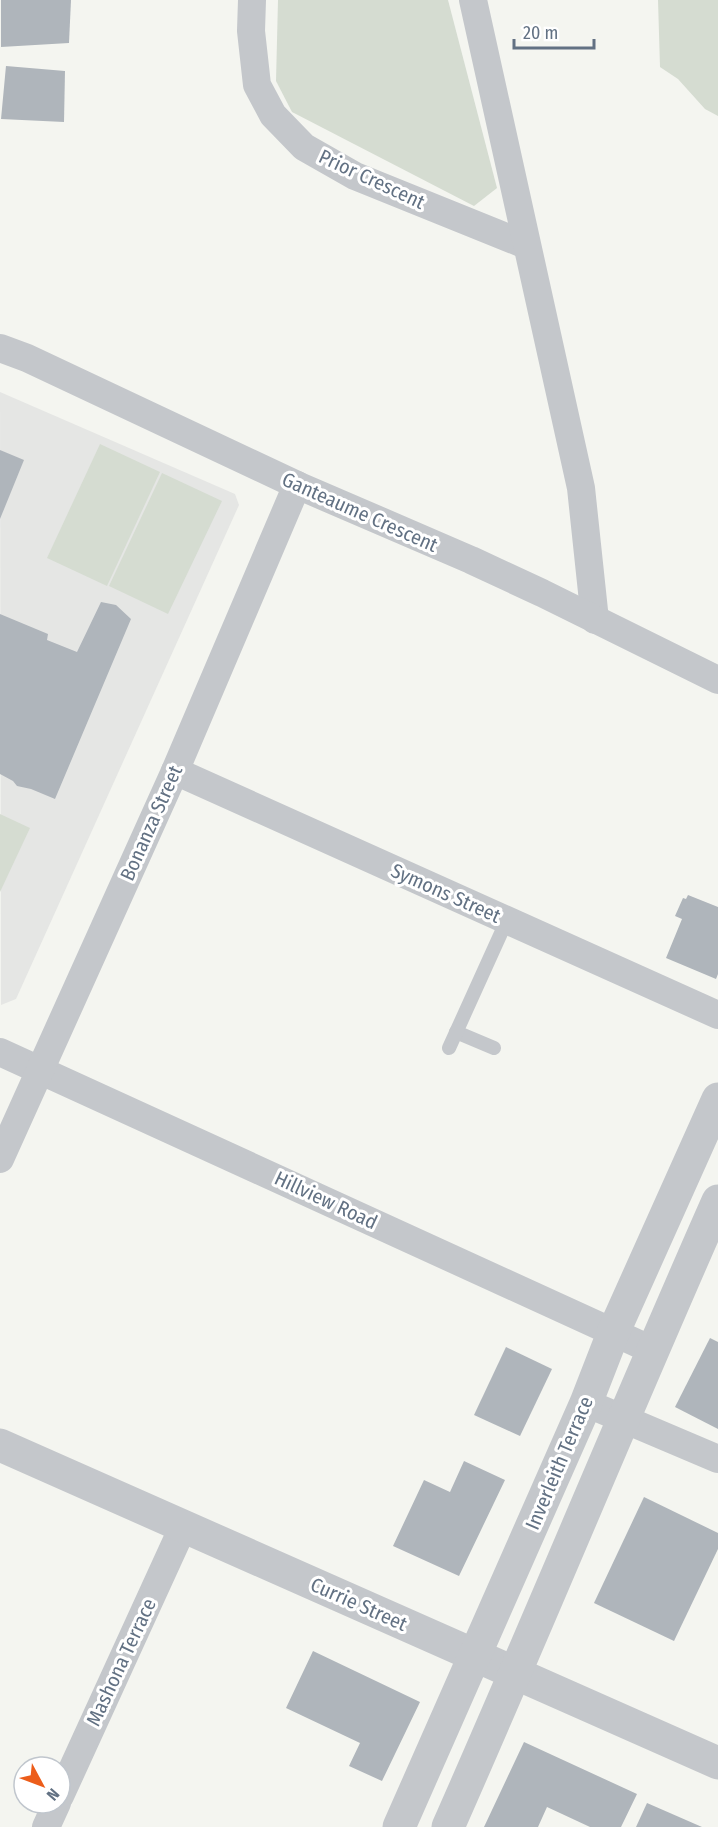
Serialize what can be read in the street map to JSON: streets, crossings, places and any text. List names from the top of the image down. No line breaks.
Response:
{"streets":{"street":["Prior Crescent","Ganteaume Crescent","Bonanza Street","Symons Street","Hillview Road","Inverleith Terrace","Currie Street","Mashona Terrace"]},"crossings":[["Ganteaume Crescent","Bonanza Street"],["Bonanza Street","Symons Street"],["Bonanza Street","Hillview Road"],["Hillview Road","Inverleith Terrace"],["Inverleith Terrace","Currie Street"],["Currie Street","Mashona Terrace"]],"scale_bar":"20 m","north":"bottom right"}
